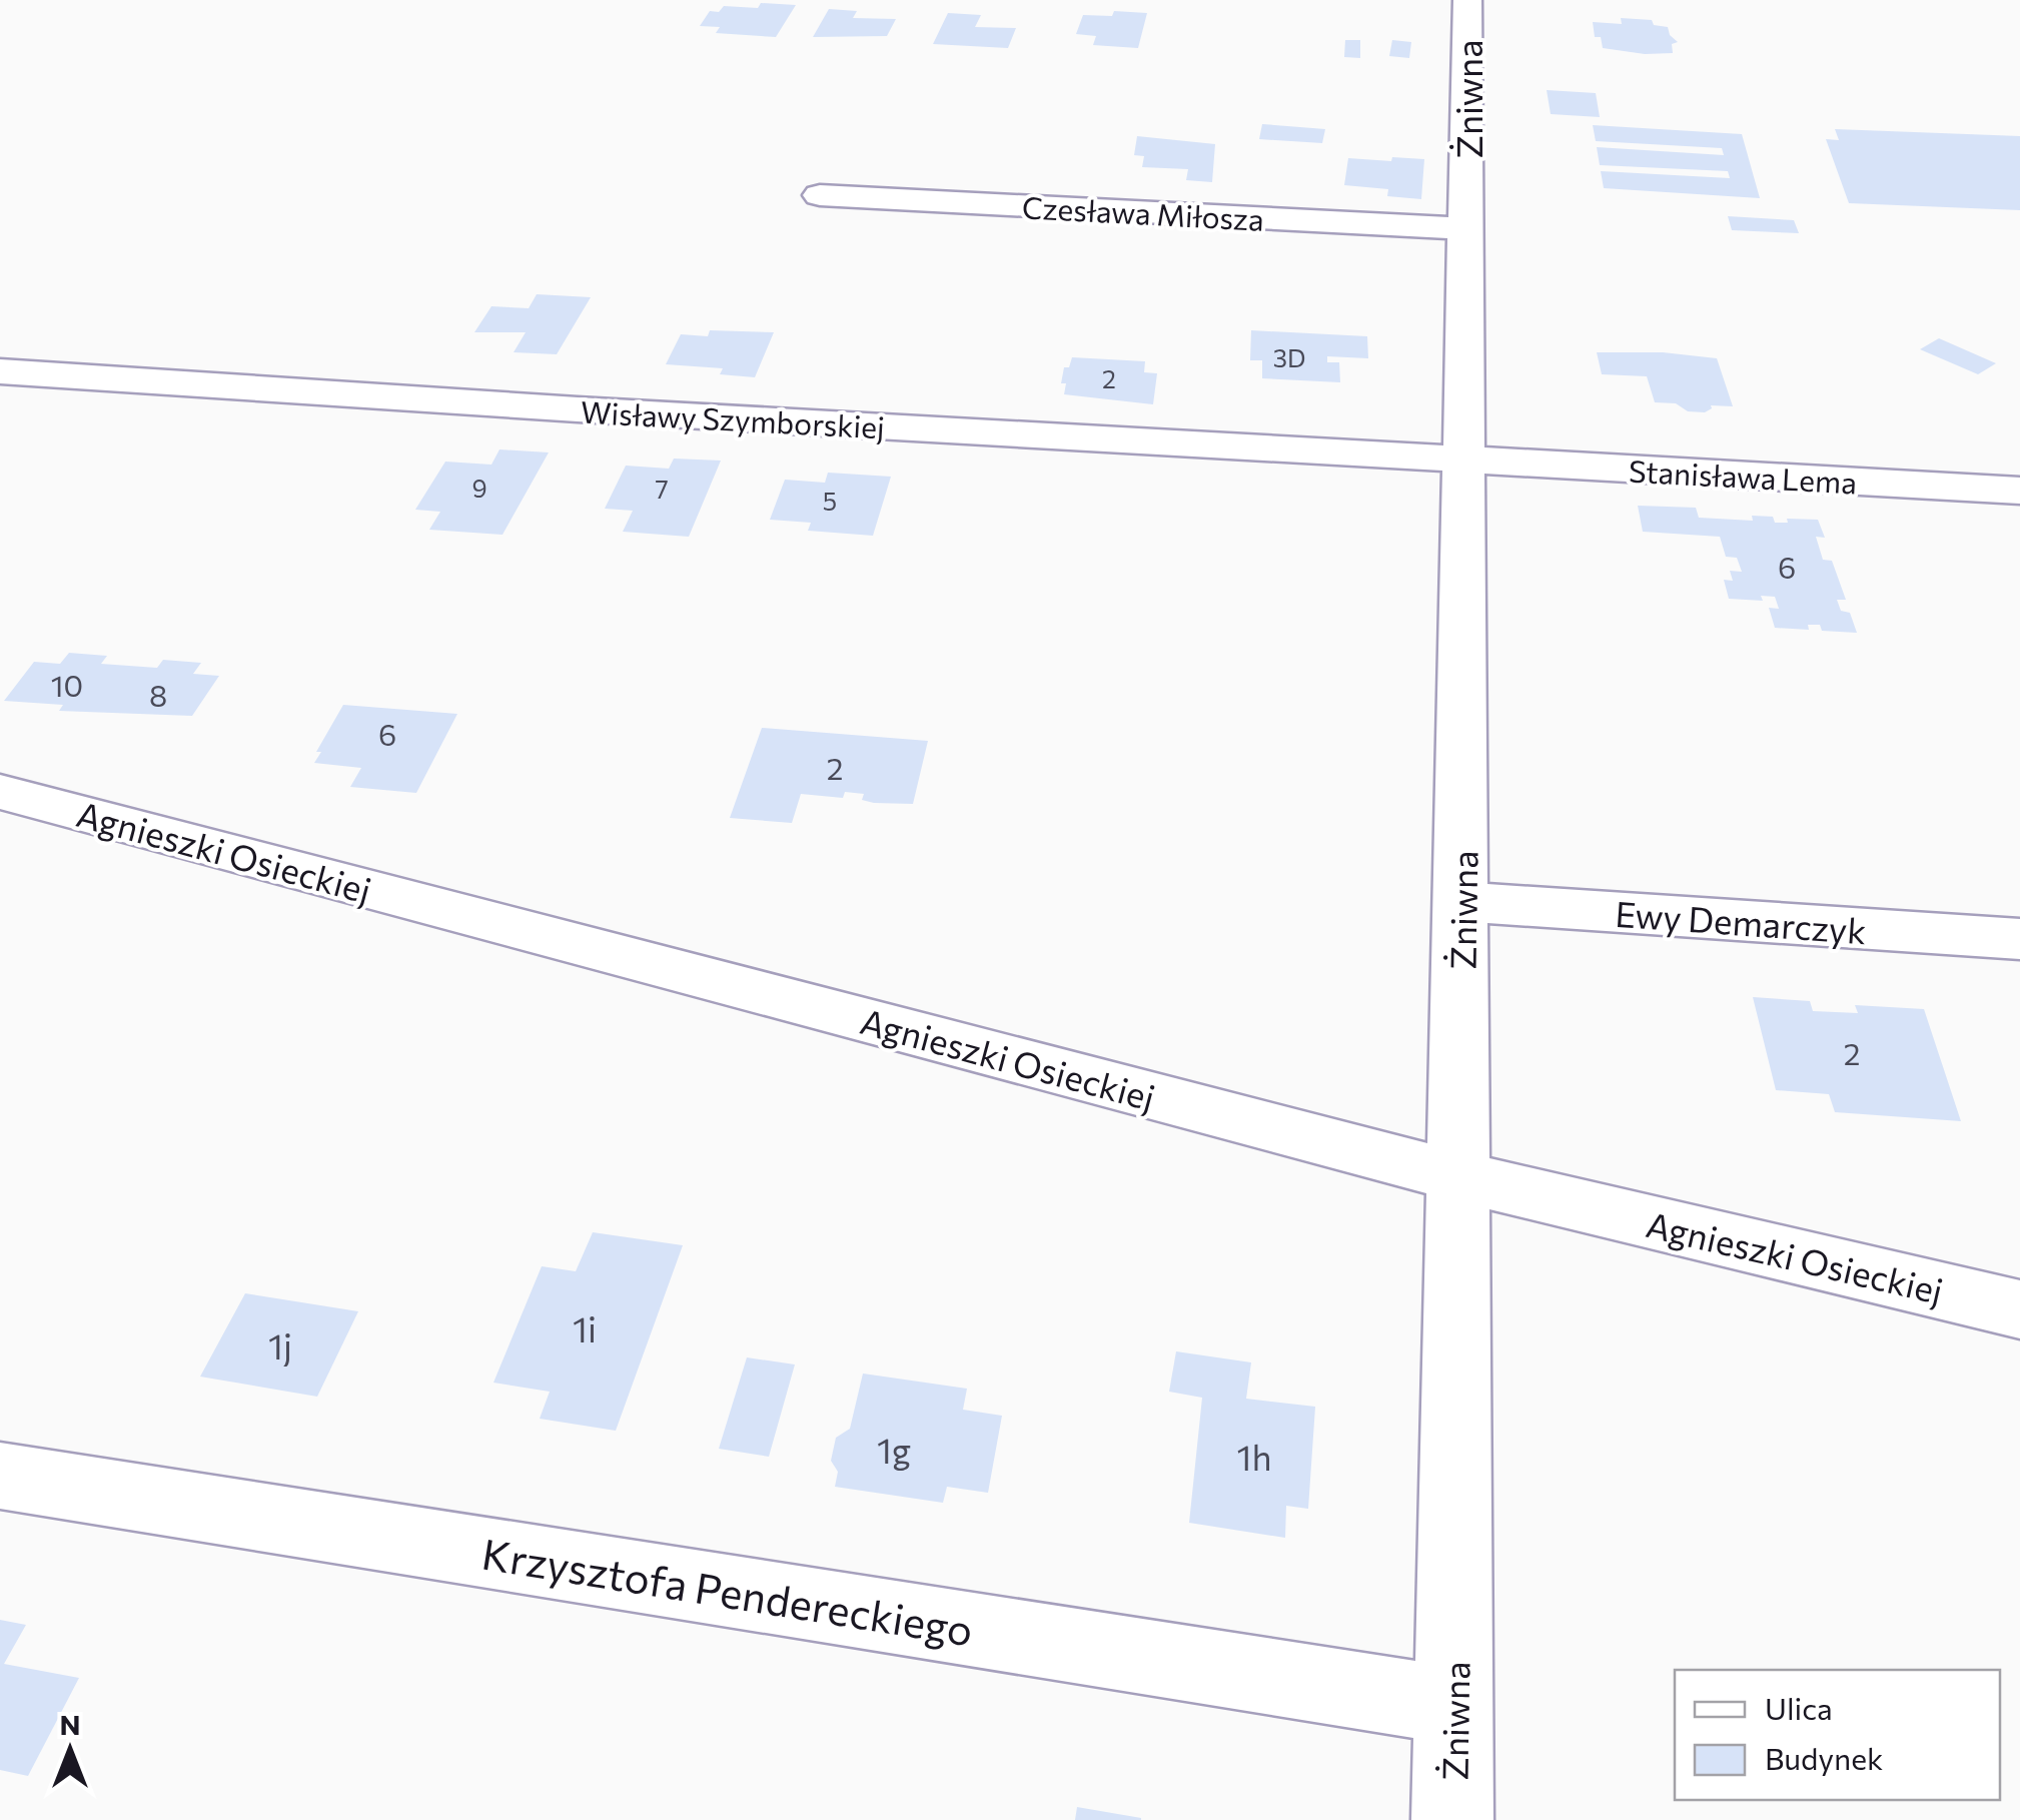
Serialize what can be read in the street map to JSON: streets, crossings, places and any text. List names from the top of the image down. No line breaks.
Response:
{"streets":{"street":["Żniwna","Czesława Miłosza","Wisławy Szymborskiej","Stanisława Lema","Agnieszki Osieckiej","Ewy Demarczyk","Krzysztofa Pendereckiego"]},"crossings":[["Żniwna","Czesława Miłosza"],["Żniwna","Wisławy Szymborskiej"],["Żniwna","Stanisława Lema"],["Żniwna","Agnieszki Osieckiej"],["Żniwna","Ewy Demarczyk"],["Żniwna","Krzysztofa Pendereckiego"],["Wisławy Szymborskiej","Stanisława Lema"]],"house_numbers":["3D","2","9","7","5","6","10","8","6","2","2","1i","1j","1g","1h"],"legend":["Ulica","Budynek"],"north":"top"}
